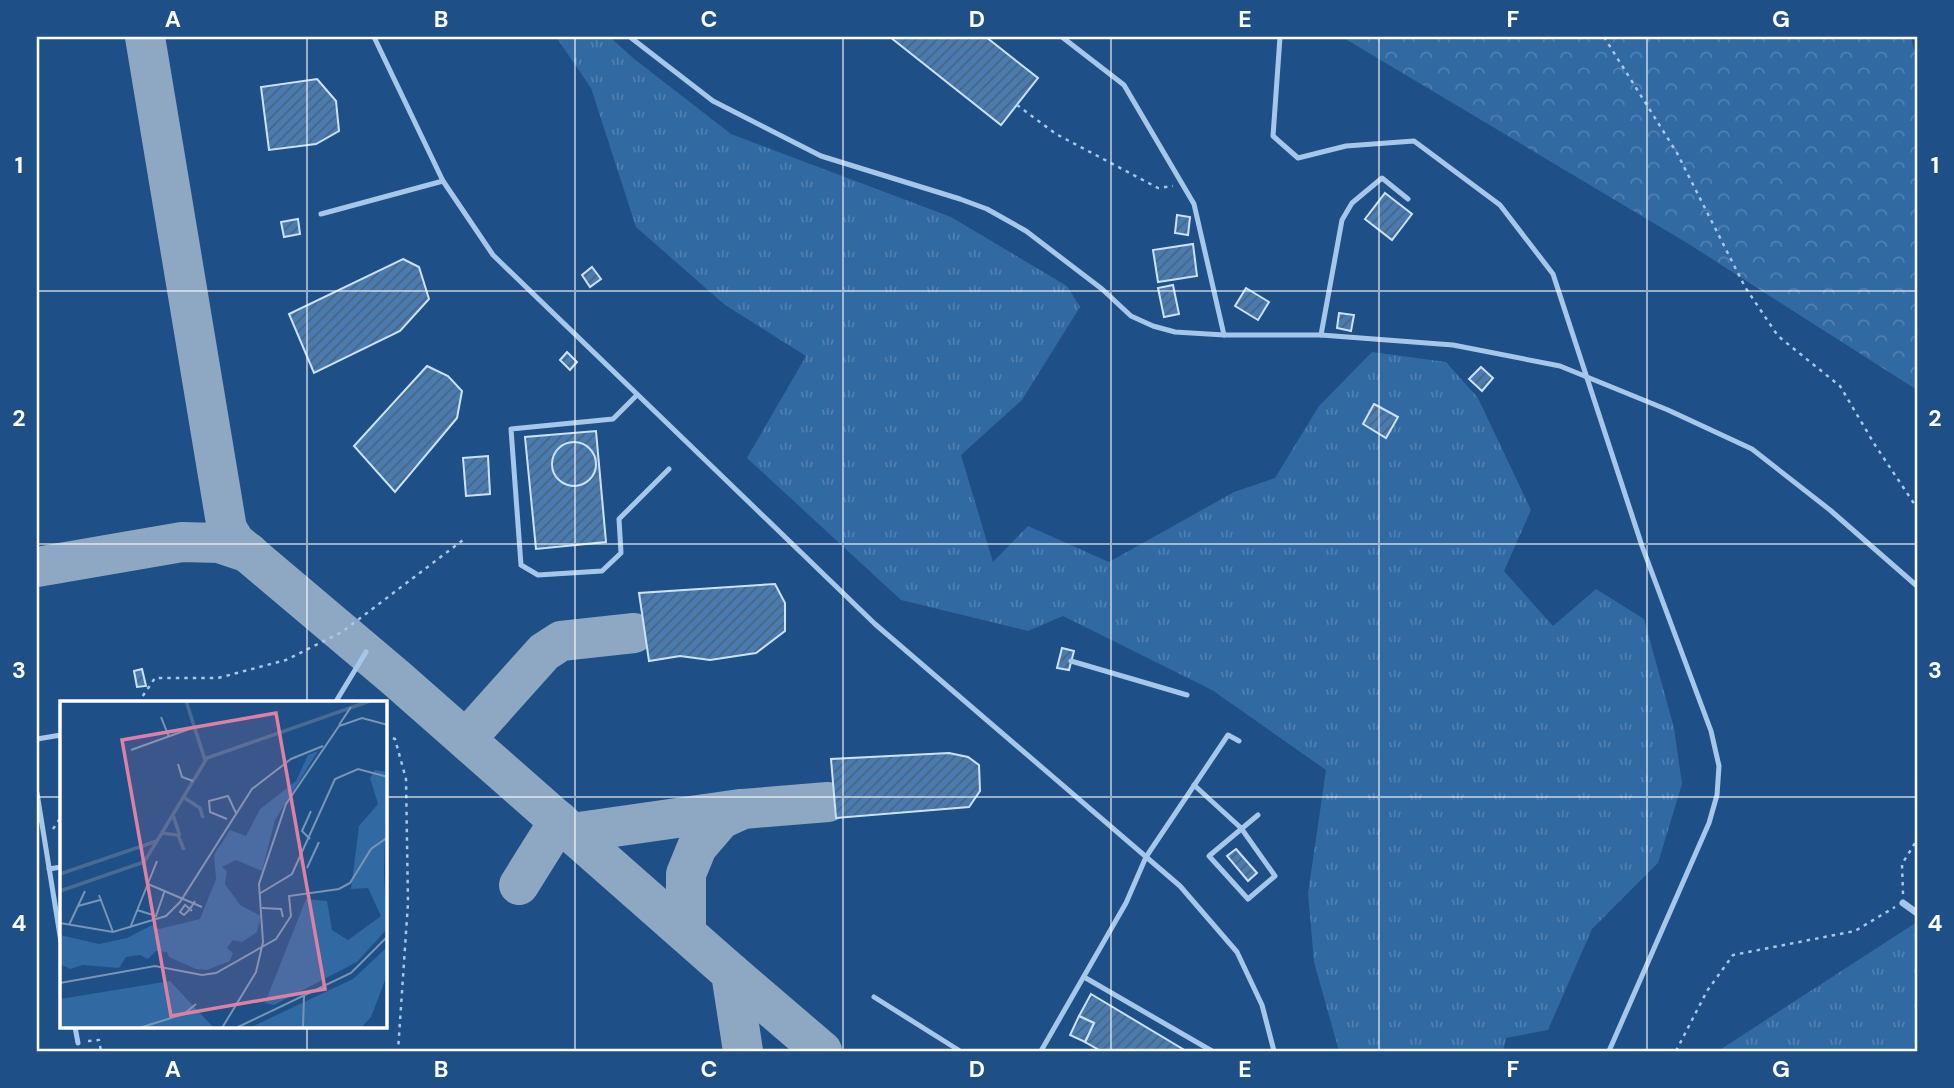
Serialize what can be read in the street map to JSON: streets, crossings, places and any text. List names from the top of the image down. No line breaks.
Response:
{"grid":{"columns":["A","B","C","D","E","F","G"],"rows":["1","2","3","4"]}}
